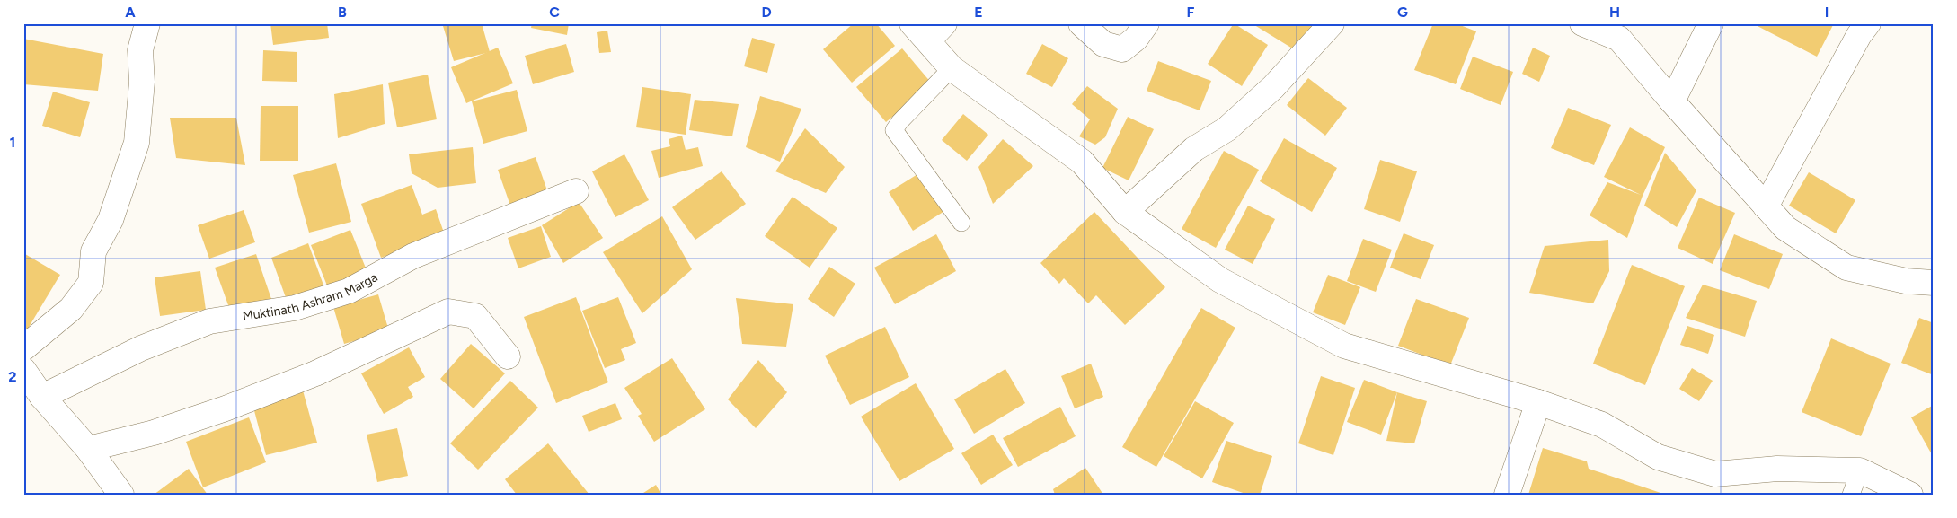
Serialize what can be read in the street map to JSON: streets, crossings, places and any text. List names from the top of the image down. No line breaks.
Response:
{"streets":{"street":["Muktinath Ashram Marga"]},"grid":{"columns":["A","B","C","D","E","F","G","H","I"],"rows":["1","2"]}}
